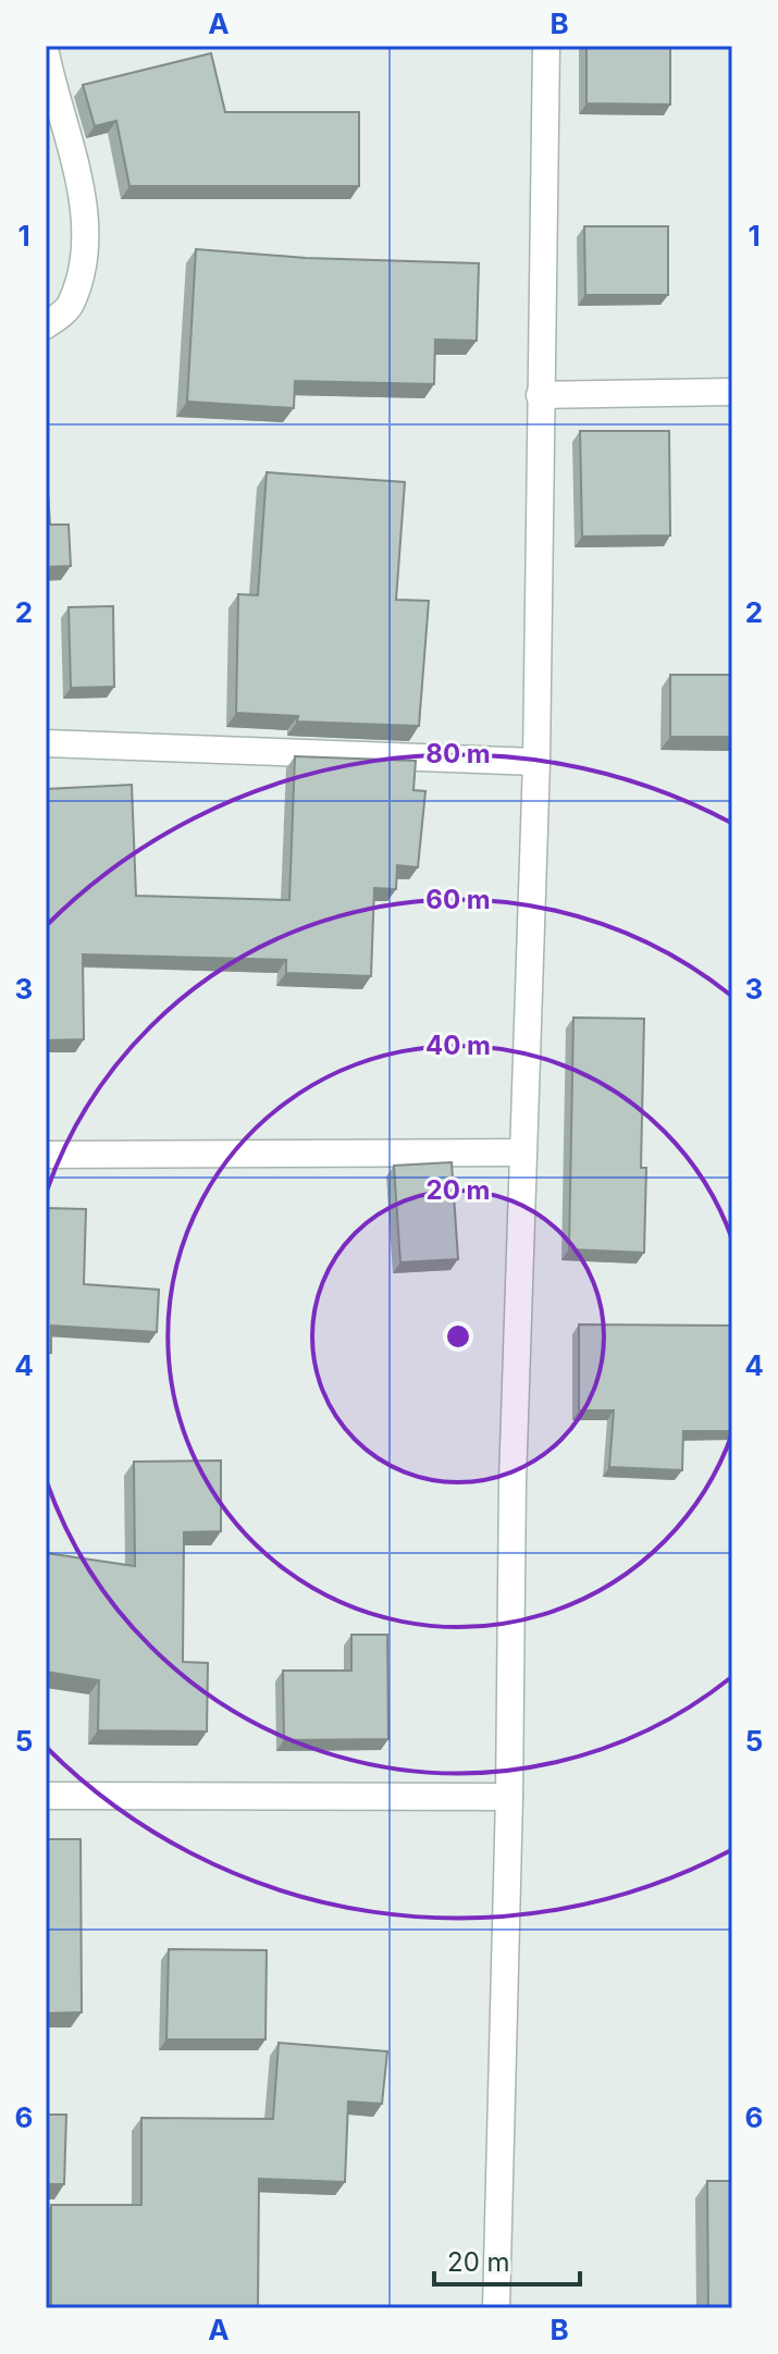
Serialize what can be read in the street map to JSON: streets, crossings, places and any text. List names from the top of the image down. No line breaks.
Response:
{"scale_bar":"20 m","grid":{"columns":["A","B"],"rows":["1","2","3","4","5","6"]},"rings":["80 m","60 m","40 m","20 m"]}
